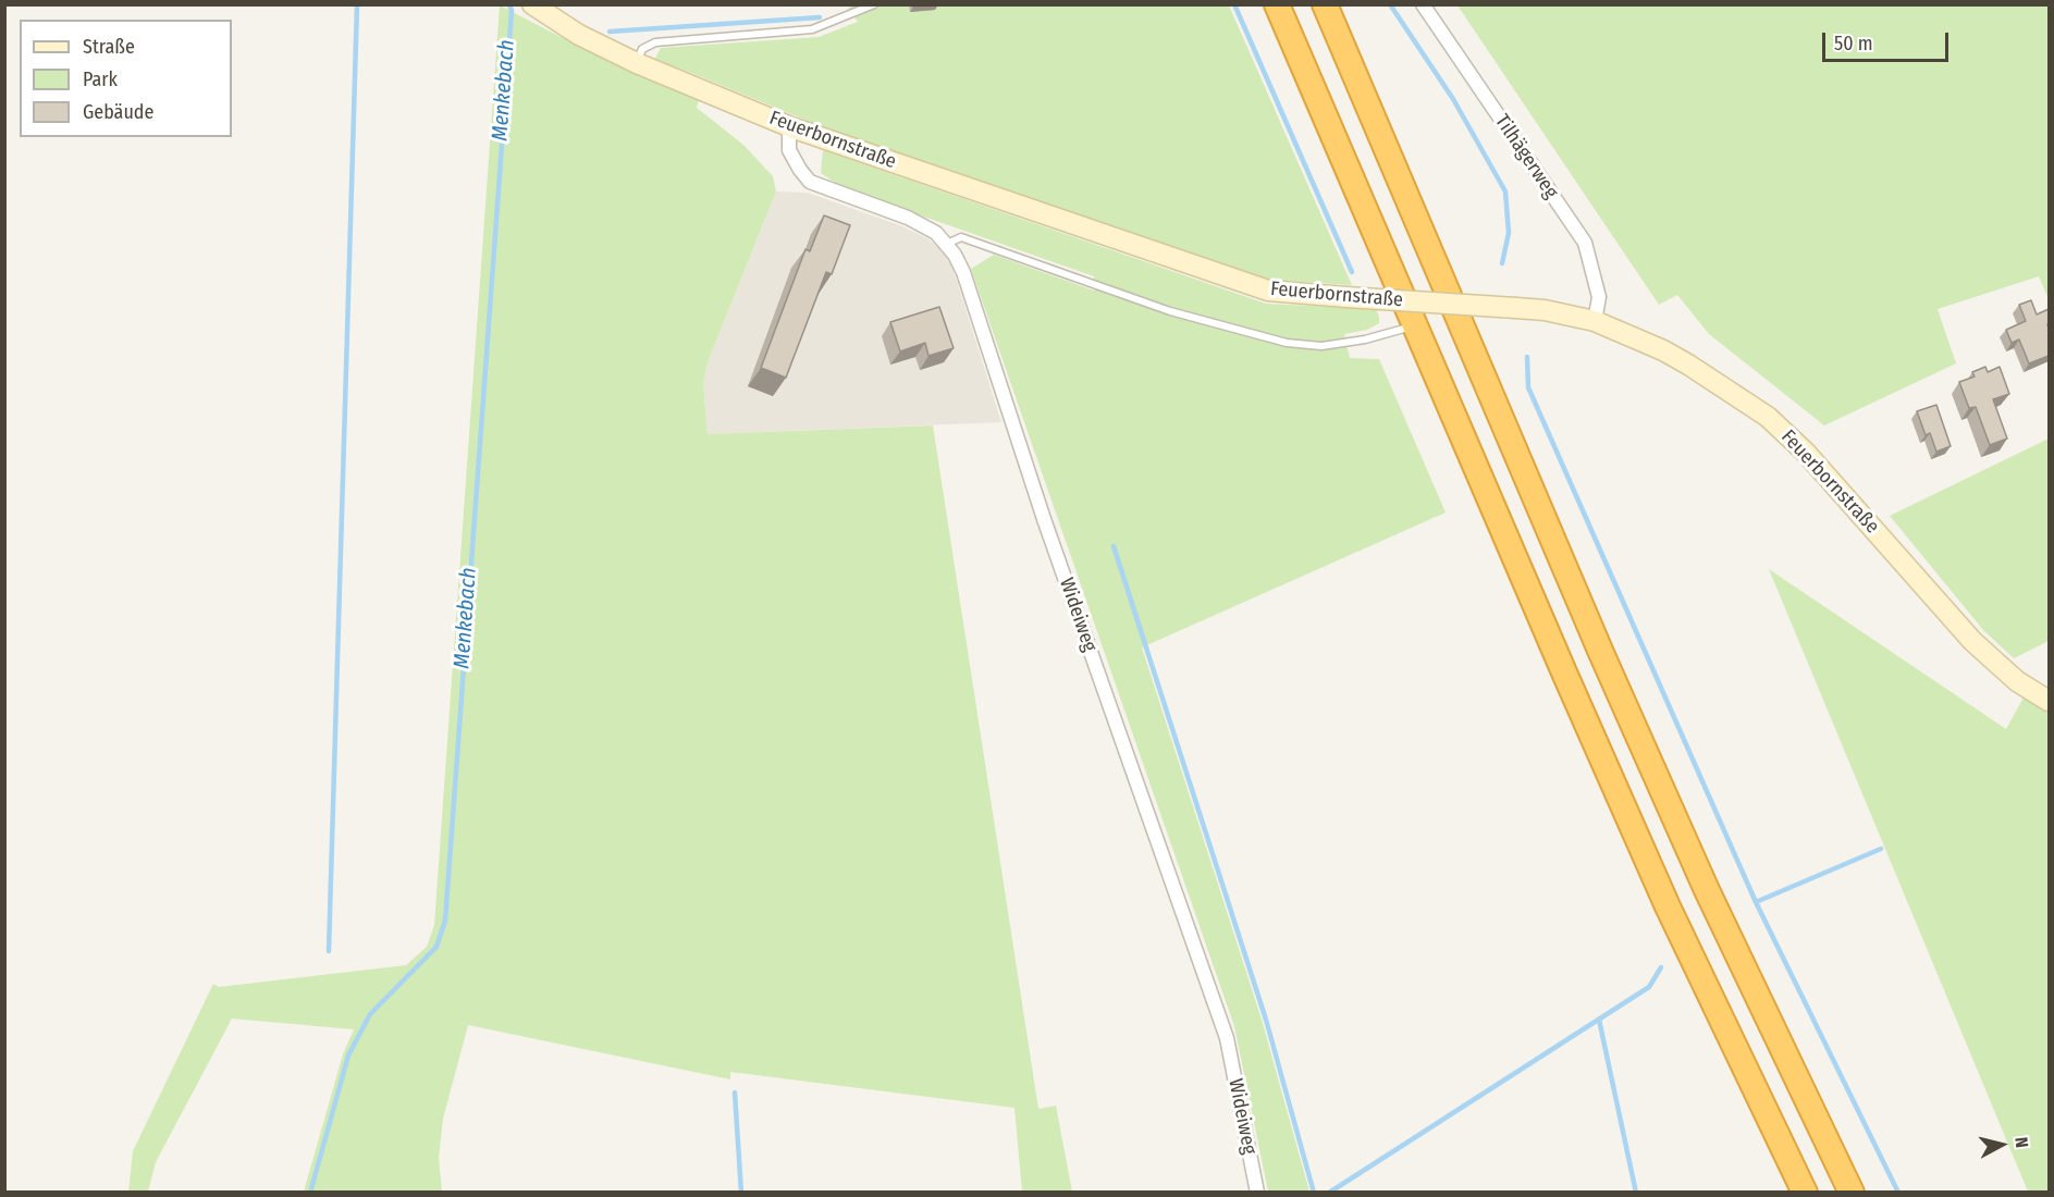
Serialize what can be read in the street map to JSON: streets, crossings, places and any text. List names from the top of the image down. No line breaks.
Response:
{"streets":{"street":["Feuerbornstraße","Tilhägerweg","Wideiweg"]},"crossings":[["Feuerbornstraße","Tilhägerweg"],["Feuerbornstraße","Wideiweg"]],"water":["Menkebach"],"legend":["Straße","Park","Gebäude"],"scale_bar":"50 m","north":"right"}
